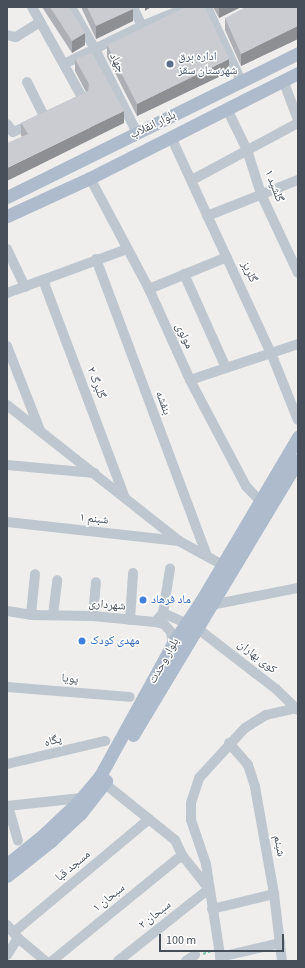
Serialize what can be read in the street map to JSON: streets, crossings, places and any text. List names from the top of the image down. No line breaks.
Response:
{"streets":{"main road":["بلوار انقلاب","بلوار وحدت"],"street":["جهاد","گلشید ۱","گلریز","مولوی","گلبرگ ۲","بنفشه","شبنم ۱","شهرداری","کوی بهاران","پویا","پگاه","شبنم","مسجد قبا","سبحان ۱","سبحان ۲"]},"crossings":[["جهاد","بلوار انقلاب"],["بلوار انقلاب","گلشید ۱"],["بلوار انقلاب","گلریز"],["بلوار انقلاب","مولوی"],["مولوی","بلوار وحدت"],["کوی بهاران","بلوار وحدت"]],"places":["اداره برق شهرستان سقز","ماد فرهاد","مهدی کودک"],"scale_bar":"100 m"}
